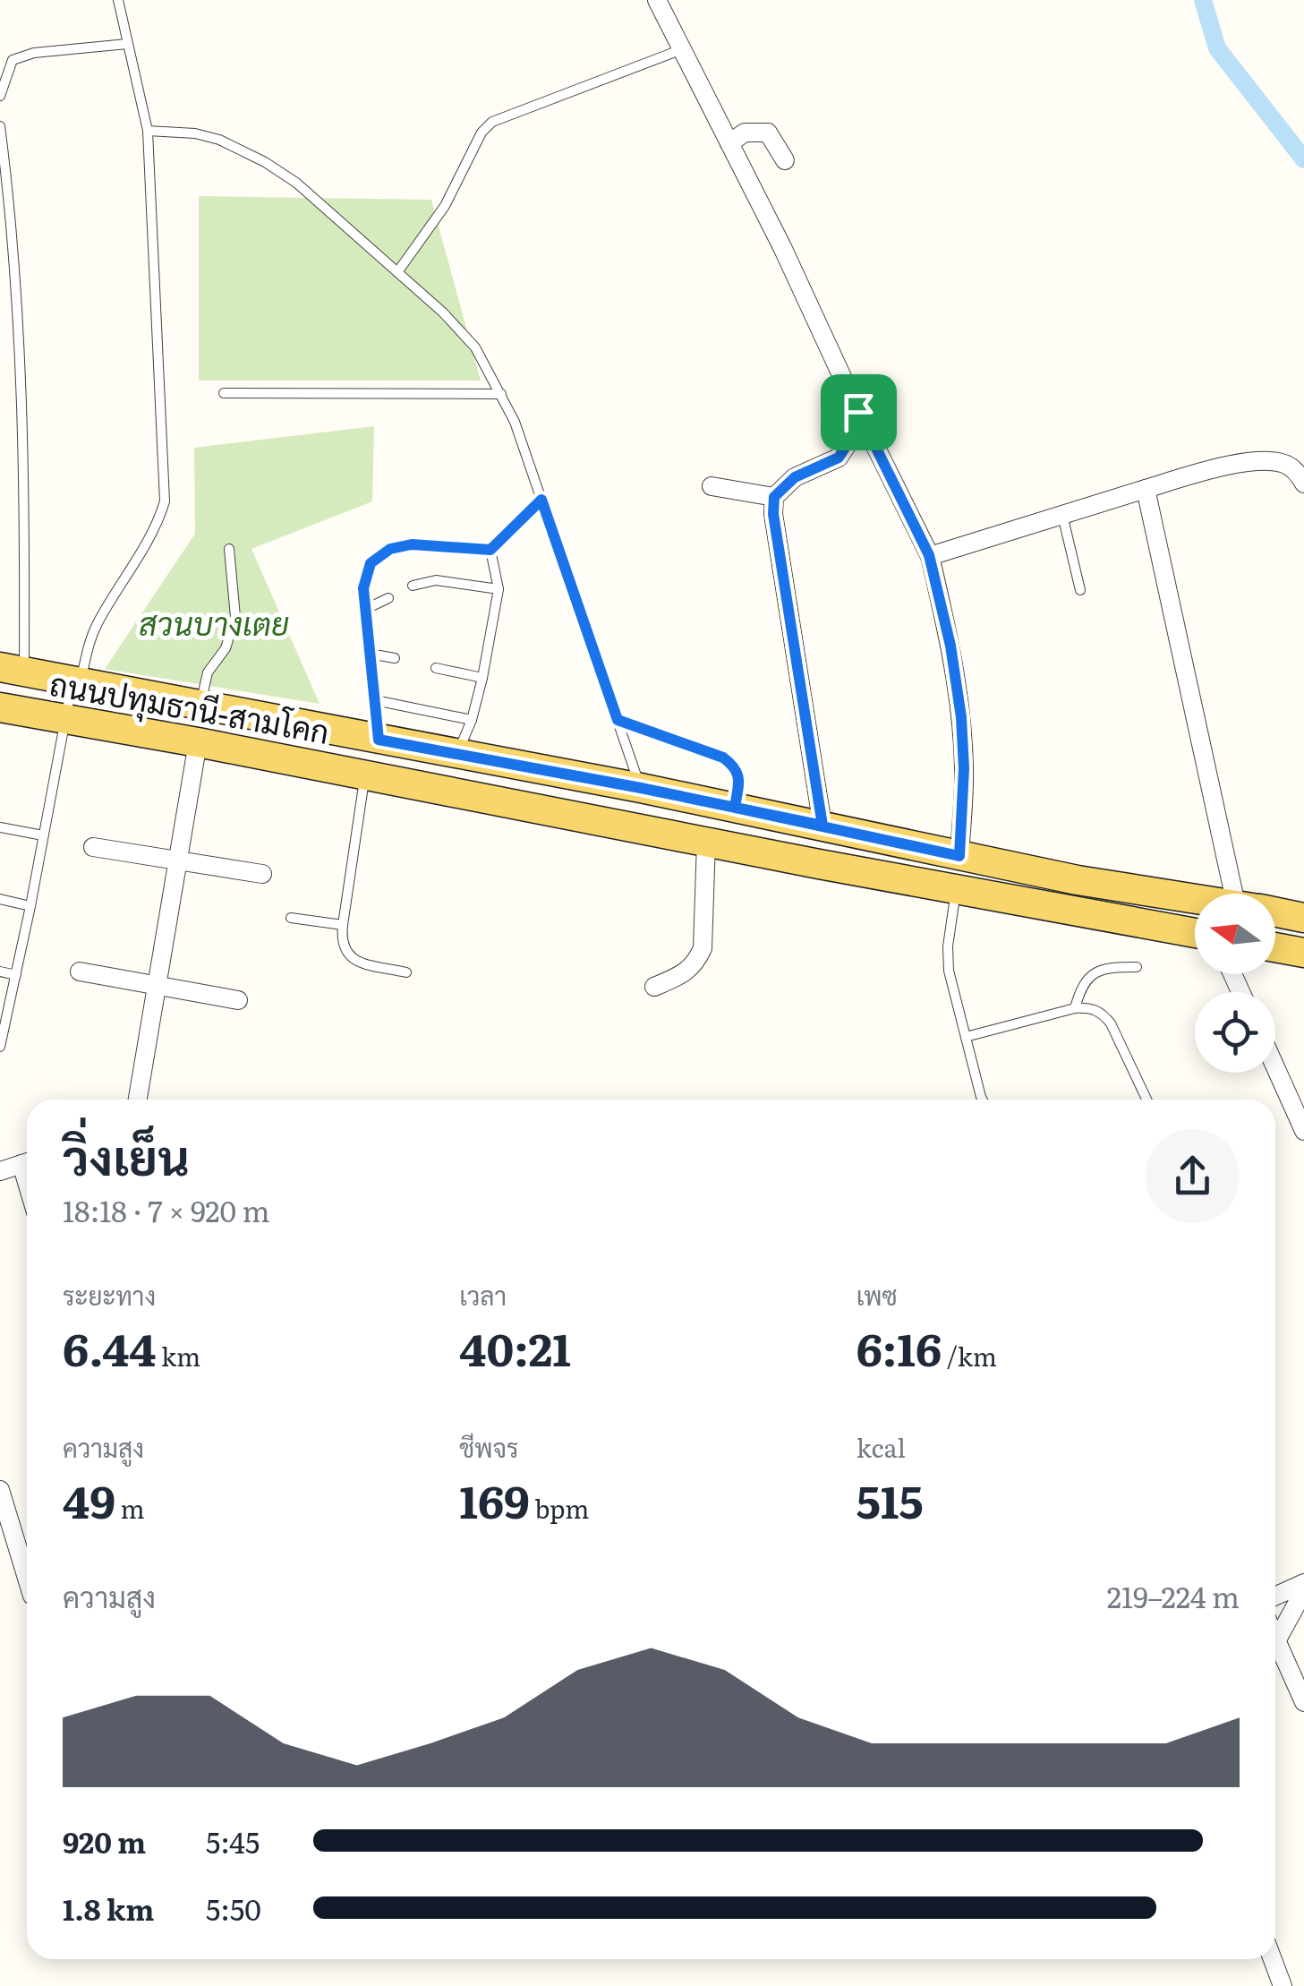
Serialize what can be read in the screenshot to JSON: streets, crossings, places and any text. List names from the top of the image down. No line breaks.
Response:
{"streets":{"main road":["ถนนปทุมธานี-สามโคก"]},"parks":["สวนบางเตย"],"north":"left","page":{"heading":["วิ่งเย็น","18:18 · 7 × 920 m"],"stats":[["ระยะทาง","6.44 km"],["เวลา","40:21"],["เพซ","6:16 /km"],["ความสูง","49 m"],["ชีพจร","169 bpm"],["kcal","515"]],"chart":["ความสูง","219–224 m"],"list":[{"name":"920 m","note":"5:45"},{"name":"1.8 km","note":"5:50"}]}}
